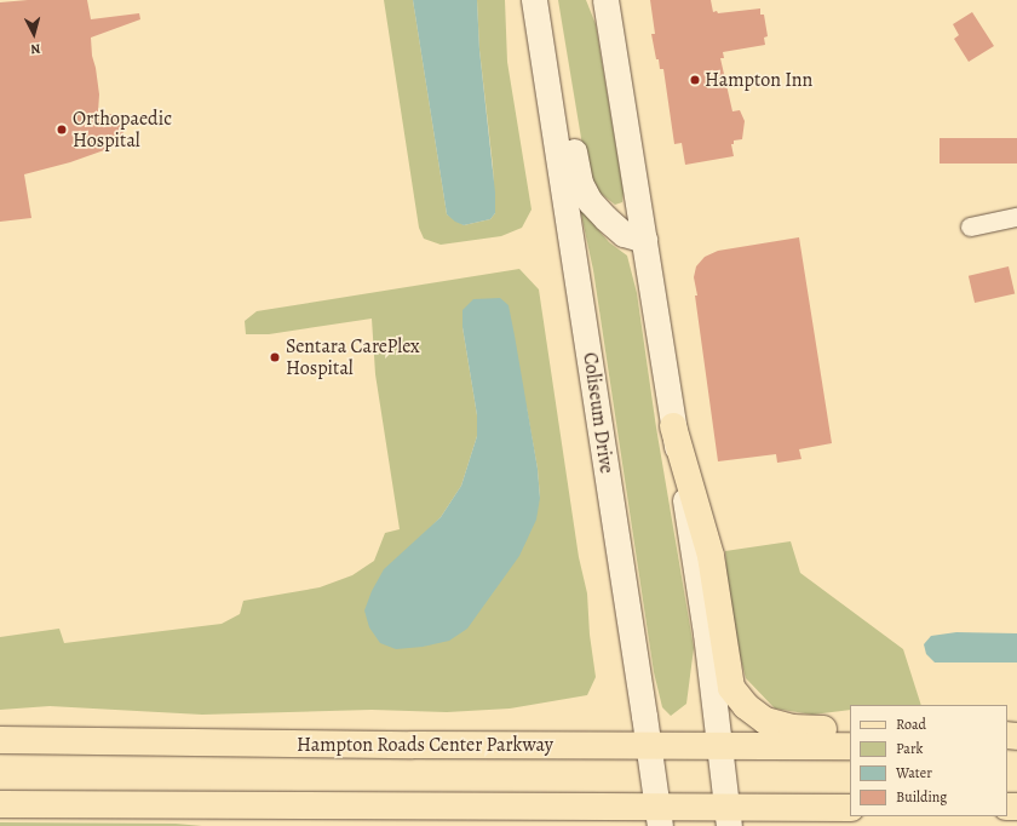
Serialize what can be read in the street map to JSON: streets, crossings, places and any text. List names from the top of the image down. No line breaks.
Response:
{"streets":{"main road":["Hampton Roads Center Parkway"],"street":["Coliseum Drive"]},"crossings":[["Coliseum Drive","Hampton Roads Center Parkway"]],"places":["Hampton Inn","Orthopaedic Hospital","Sentara CarePlex Hospital"],"legend":["Road","Park","Water","Building"],"north":"bottom"}
